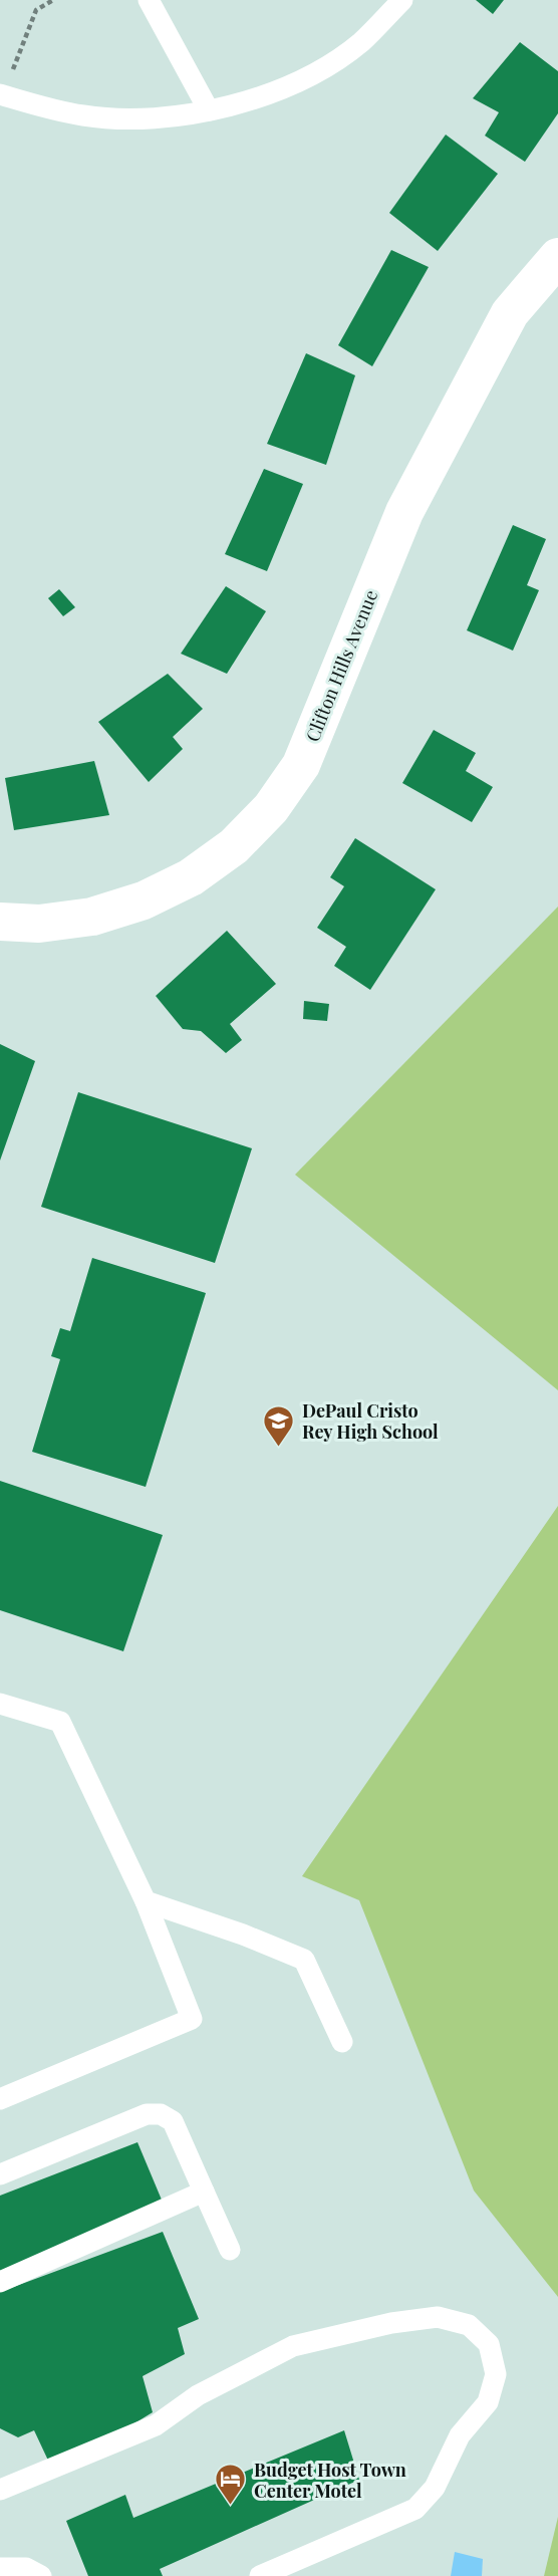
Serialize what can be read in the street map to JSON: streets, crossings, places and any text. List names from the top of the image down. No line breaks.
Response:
{"streets":{"street":["Clifton Hills Avenue"]},"places":{"school or university":["DePaul Cristo Rey High School"],"hotel":["Budget Host Town Center Motel"]}}
